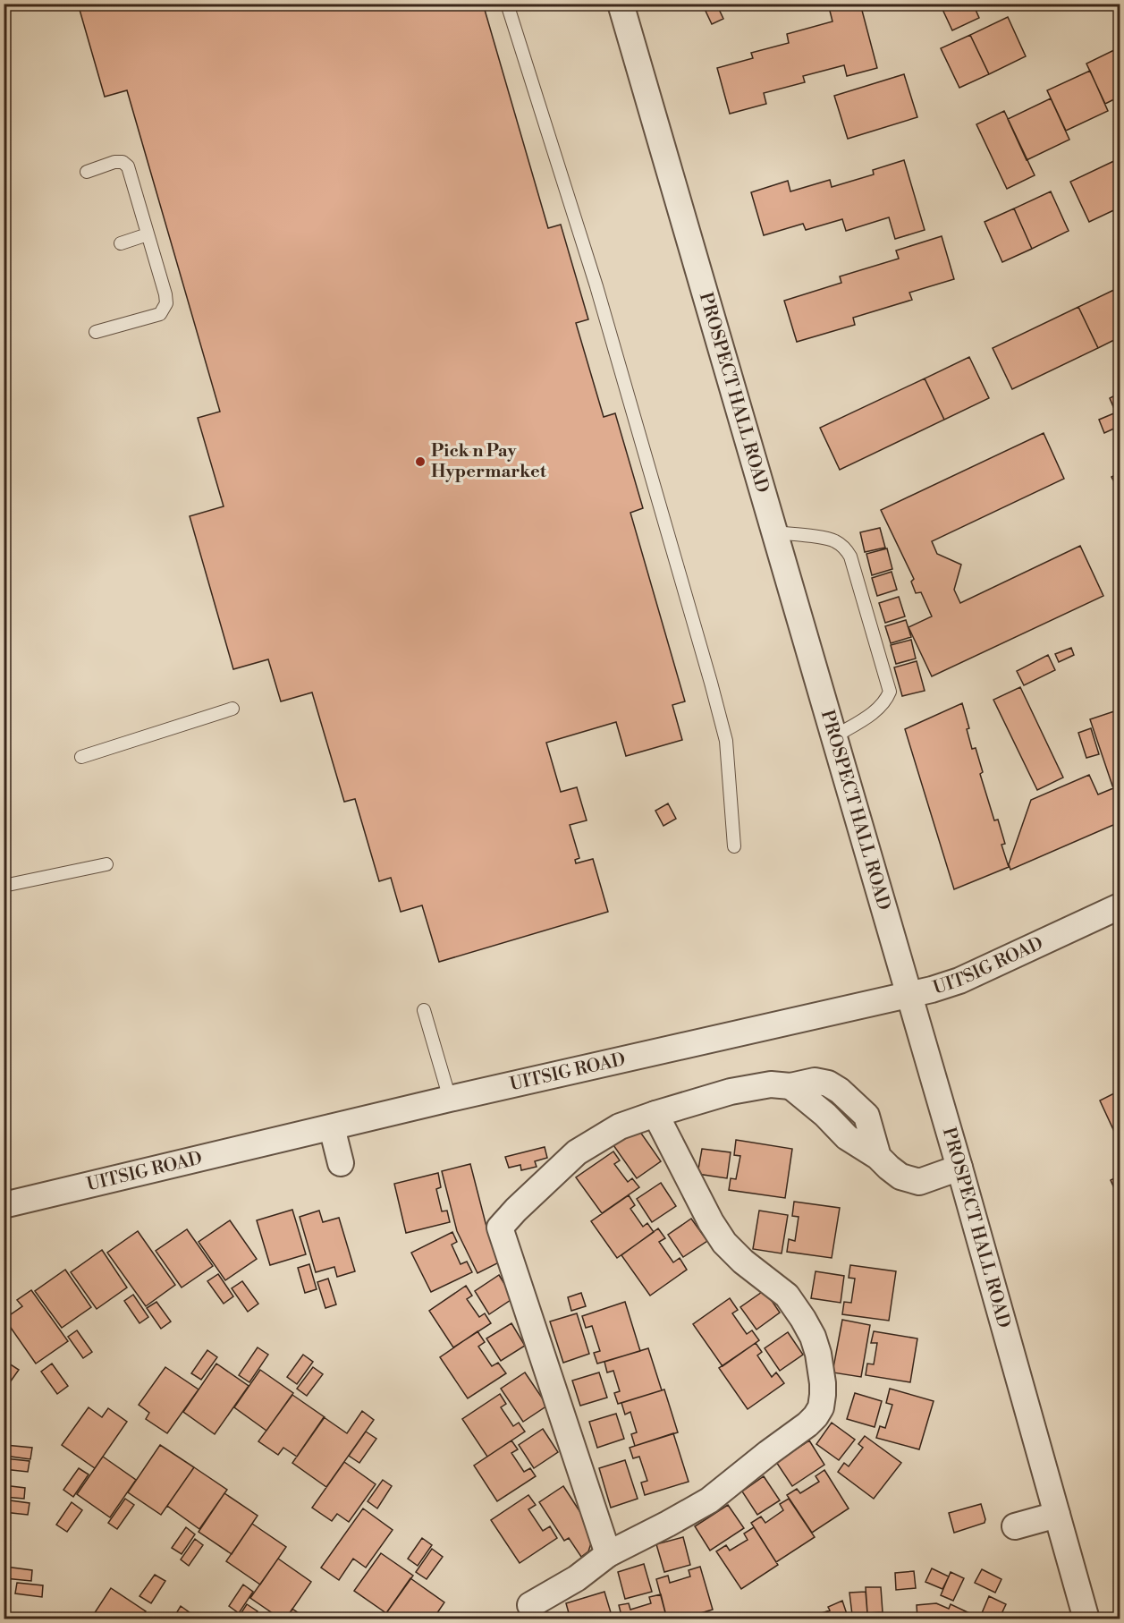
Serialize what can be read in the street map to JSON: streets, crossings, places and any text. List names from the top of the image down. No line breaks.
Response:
{"streets":{"street":["PROSPECT HALL ROAD","UITSIG ROAD"]},"crossings":[["PROSPECT HALL ROAD","UITSIG ROAD"]],"places":["Pick n Pay Hypermarket"]}
